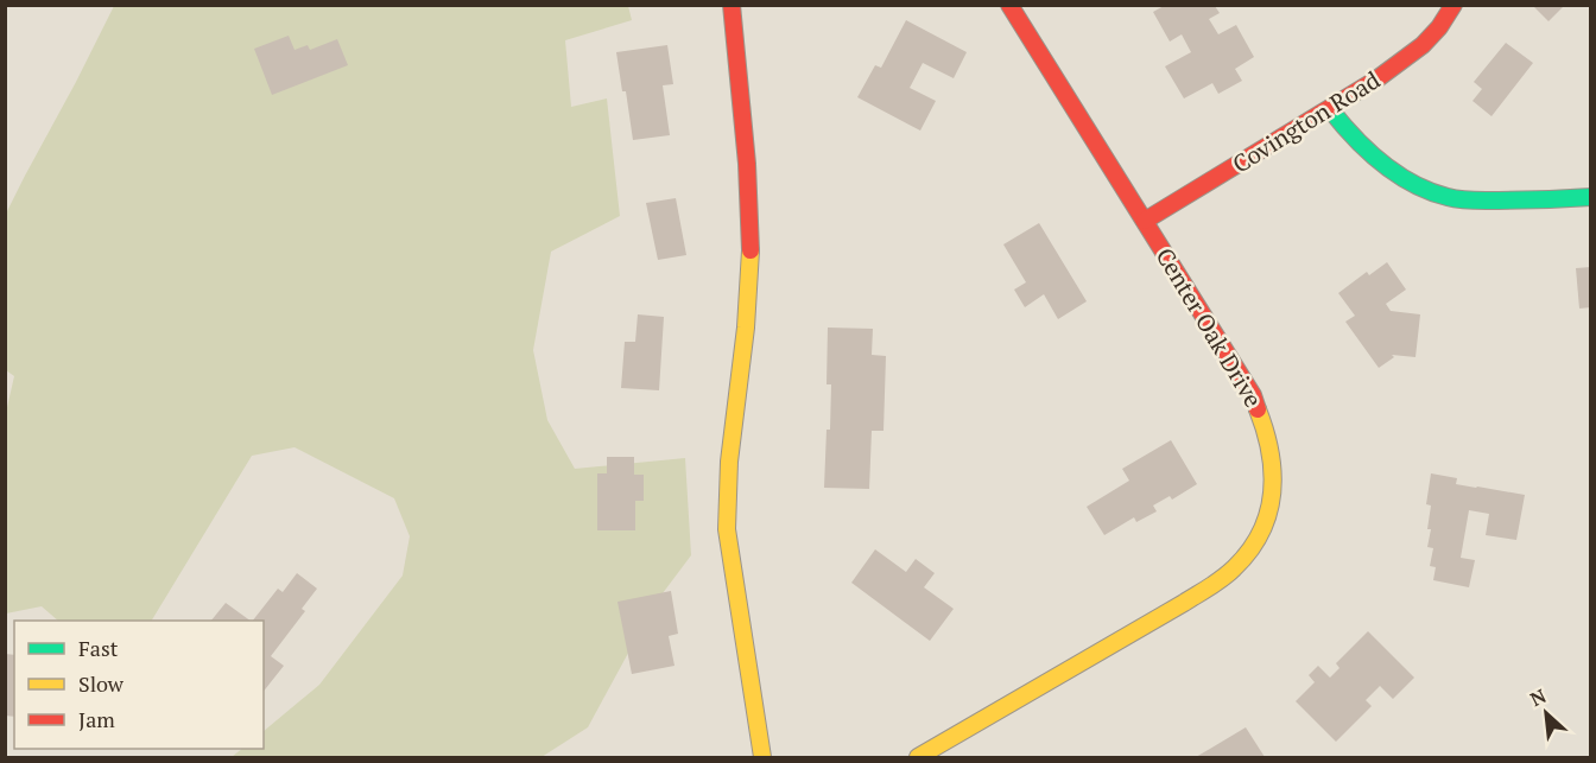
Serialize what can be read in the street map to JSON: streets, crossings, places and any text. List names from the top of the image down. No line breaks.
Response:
{"streets":{"street":["Covington Road","Center Oak Drive"]},"crossings":[["Covington Road","Center Oak Drive"]],"legend":["Fast","Slow","Jam"],"north":"top left"}
